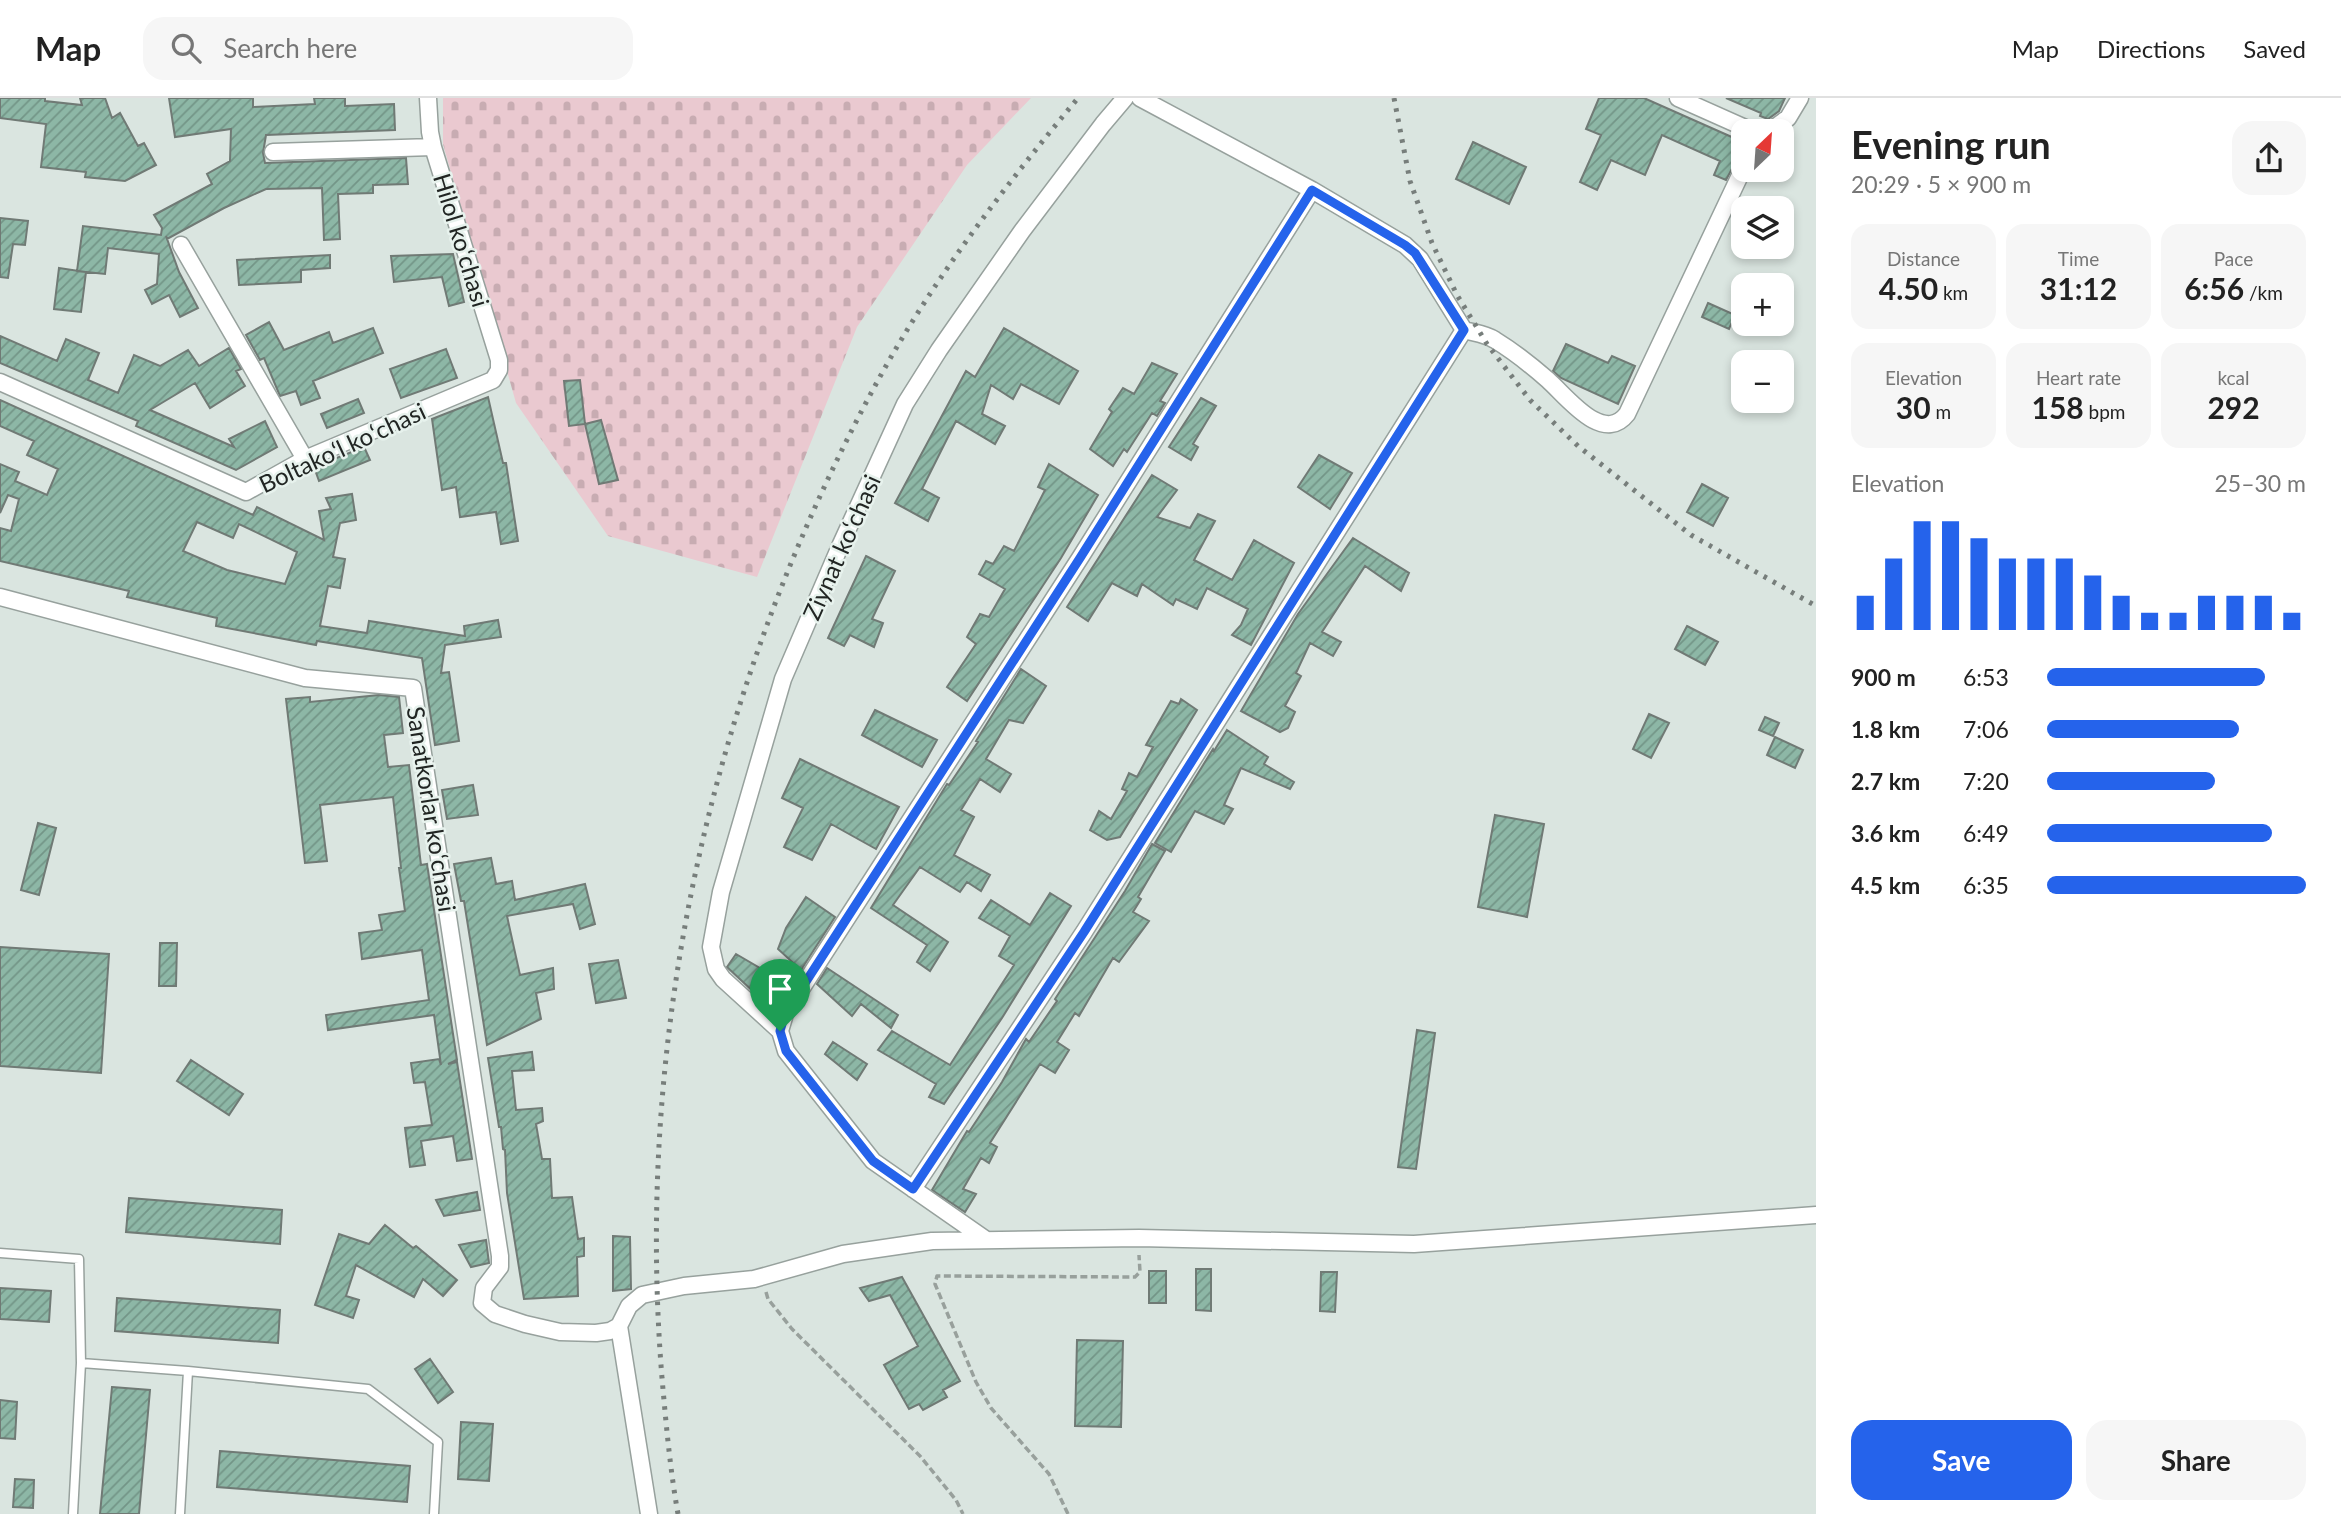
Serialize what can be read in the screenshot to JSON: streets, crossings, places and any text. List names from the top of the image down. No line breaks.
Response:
{"streets":{"street":["Hilol koʻchasi","Boltakoʻl koʻchasi","Ziynat koʻchasi","Sanatkorlar koʻchasi"]},"crossings":[["Hilol koʻchasi","Boltakoʻl koʻchasi"]],"north":"top right","page":{"header":"Map","search":"Search here","nav":["Map","Directions","Saved"],"heading":["Evening run","20:29 · 5 × 900 m"],"map_buttons":["+","−"],"stats":[["Distance","4.50 km"],["Time","31:12"],["Pace","6:56 /km"],["Elevation","30 m"],["Heart rate","158 bpm"],["kcal","292"]],"chart":["Elevation","25–30 m"],"list":[{"name":"900 m","note":"6:53"},{"name":"1.8 km","note":"7:06"},{"name":"2.7 km","note":"7:20"},{"name":"3.6 km","note":"6:49"},{"name":"4.5 km","note":"6:35"}],"buttons":["Save","Share"]}}
